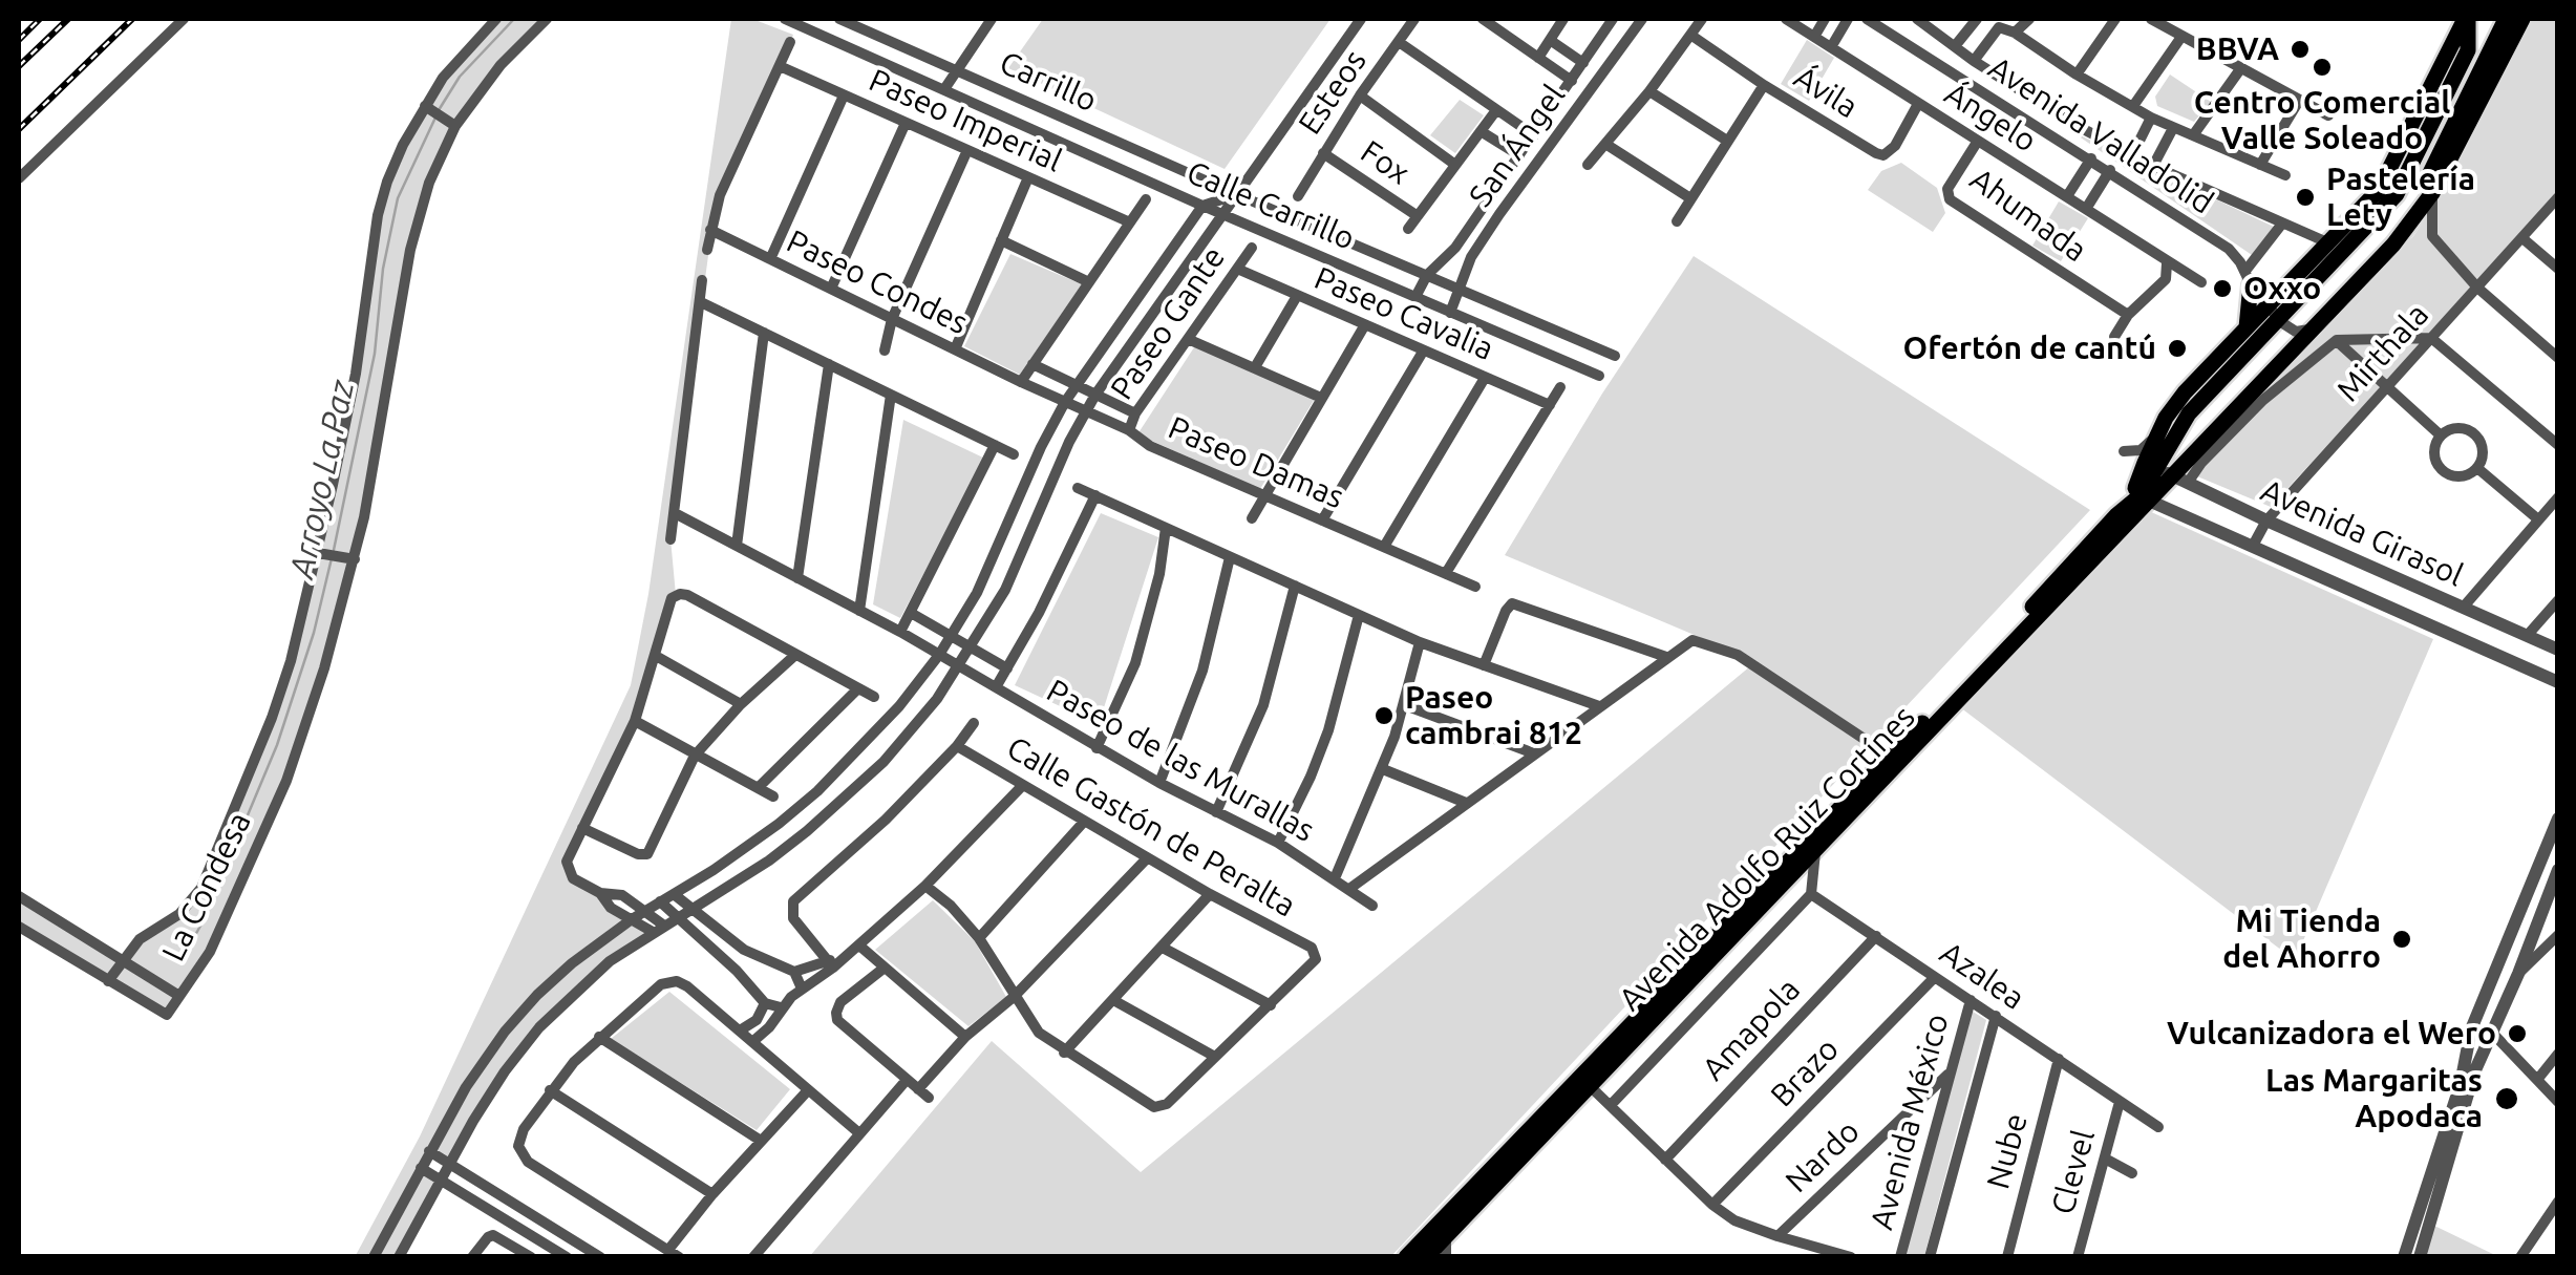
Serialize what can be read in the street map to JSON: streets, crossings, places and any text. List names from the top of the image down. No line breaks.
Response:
{"streets":{"main road":["Avenida Adolfo Ruiz Cortínes"],"street":["Carrillo","Esteos","Ávila","Ángelo","Paseo Imperial","Avenida Valladolid","San Ángel","Fox","Calle Carrillo","Ahumada","Paseo Condes","Paseo Cavalia","Paseo Gante","Mirthala","Paseo Damas","Avenida Girasol","Paseo de las Murallas","Calle Gastón de Peralta","La Condesa","Azalea","Amapola","Brazo","Avenida México","Nube","Nardo","Clevel"]},"crossings":[["Carrillo","Calle Carrillo"],["Esteos","Fox"],["Ávila","Ángelo"],["Ángelo","Ahumada"],["Avenida Valladolid","Avenida Adolfo Ruiz Cortínes"],["San Ángel","Calle Carrillo"],["Paseo Condes","Paseo Damas"],["Paseo Cavalia","Paseo Gante"],["Paseo Gante","Paseo Damas"],["Mirthala","Avenida Girasol"],["Avenida Girasol","Avenida Adolfo Ruiz Cortínes"],["Azalea","Amapola"],["Azalea","Brazo"],["Azalea","Avenida México"],["Azalea","Nube"],["Azalea","Clevel"],["Avenida México","Nardo"]],"water":["Arroyo La Paz"],"places":["BBVA","Centro Comercial Valle Soleado","Pastelería Lety","Oxxo","Ofertón de cantú","Paseo cambrai 812","Mi Tienda del Ahorro","Vulcanizadora el Wero","Las Margaritas Apodaca"]}
